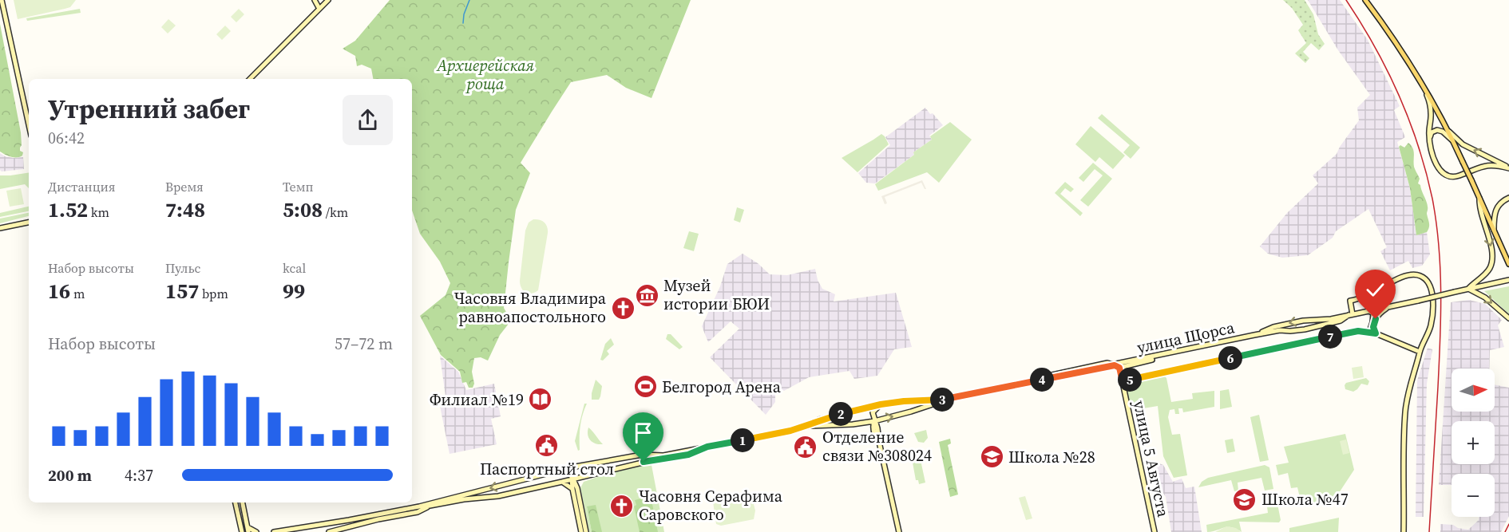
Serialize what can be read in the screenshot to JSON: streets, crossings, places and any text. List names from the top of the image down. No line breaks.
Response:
{"streets":{"main road":["улица Щорса","улица 5 Августа"]},"crossings":[["улица Щорса","улица 5 Августа"]],"parks":["Архиерейская роща"],"places":{"museum":["Музей истории БЮИ"],"church":["Часовня Владимира равноапостольного","Часовня Серафима Саровского"],"sports":["Белгород Арена"],"library":["Филиал №19"],"public building":["Паспортный стол","Отделение связи №308024"],"school or university":["Школа №28","Школа №47"]},"north":"right","page":{"heading":["Утренний забег","06:42"],"stats":[["Дистанция","1.52 km"],["Время","7:48"],["Темп","5:08 /km"],["Набор высоты","16 m"],["Пульс","157 bpm"],["kcal","99"]],"chart":["Набор высоты","57–72 m"],"pins":["7","6","4","5","3","2","1"],"map_buttons":["+","−"],"list":[{"name":"200 m","note":"4:37"}]}}
